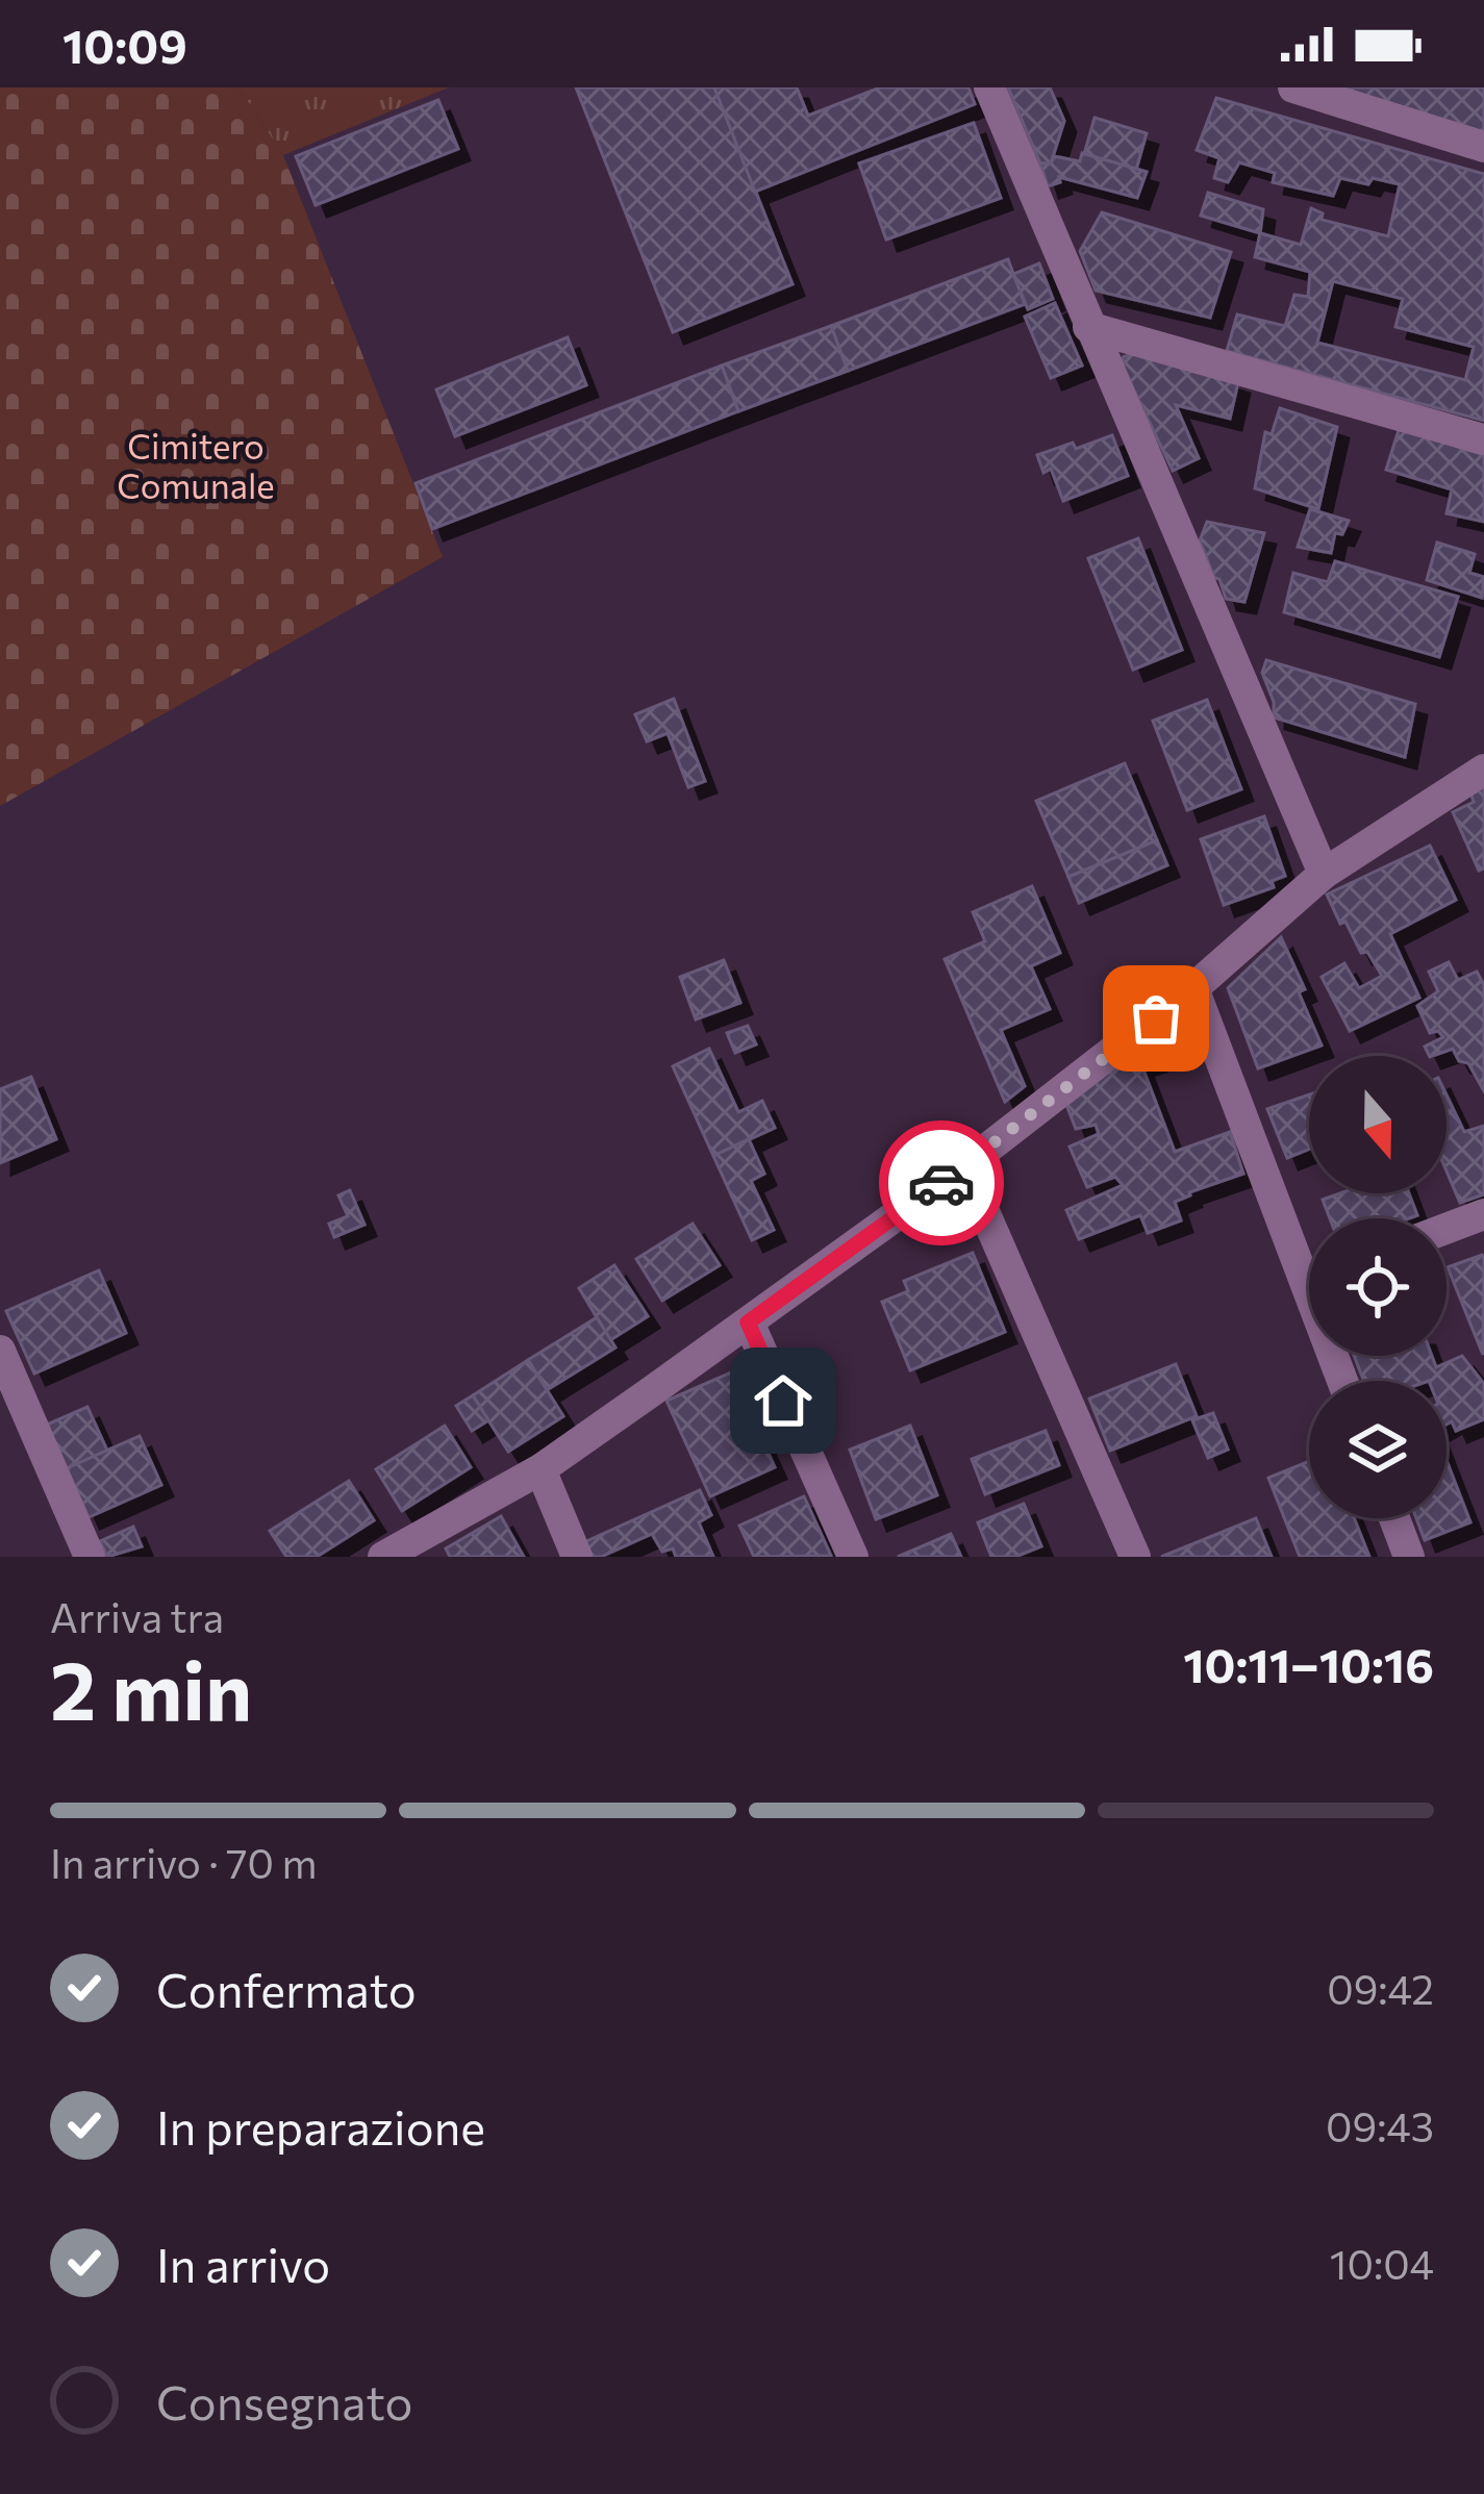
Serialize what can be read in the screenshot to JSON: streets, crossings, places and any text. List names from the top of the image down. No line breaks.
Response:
{"parks":["Cimitero Comunale"],"north":"bottom","page":{"status":"10:09","heading":["2 min","Arriva tra","10:11–10:16"],"bar":"In arrivo · 70 m","list":[["Confermato","09:42"],["In preparazione","09:43"],["In arrivo","10:04"],"Consegnato"]}}
